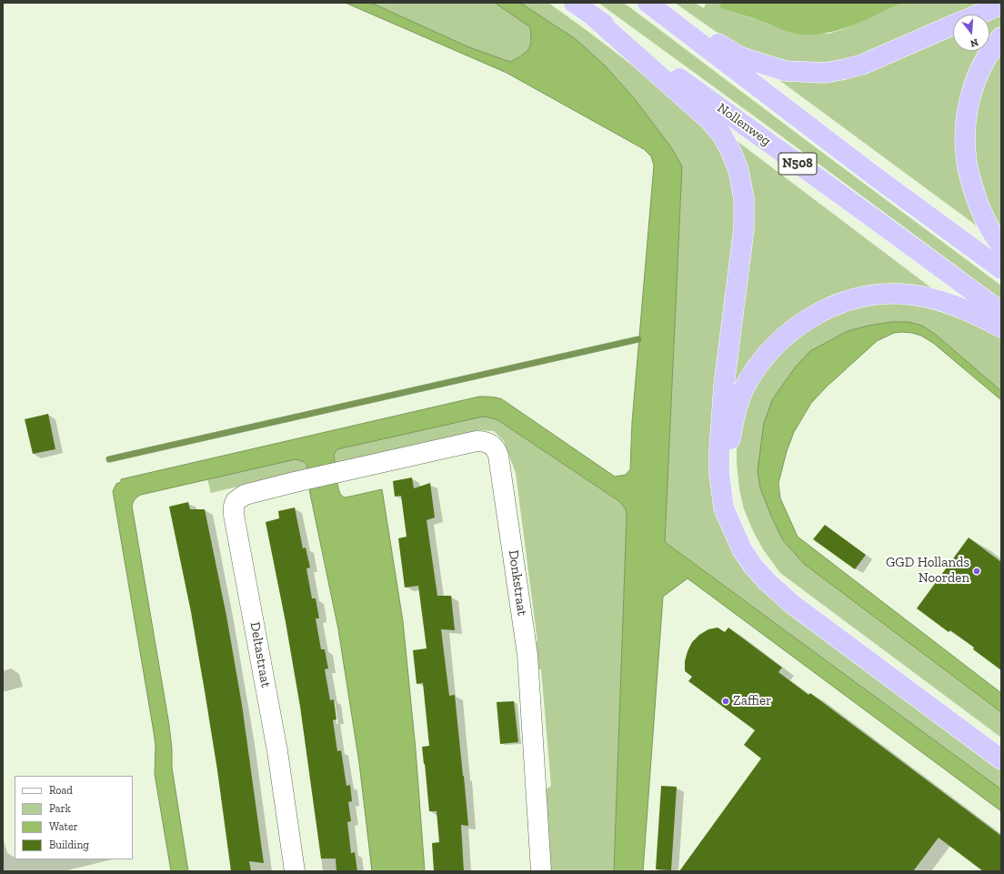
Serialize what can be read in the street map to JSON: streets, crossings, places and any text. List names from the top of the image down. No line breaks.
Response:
{"streets":{"highway":["Nollenweg","N508"],"street":["Donkstraat","Deltastraat"]},"crossings":[["Donkstraat","Deltastraat"]],"places":["GGD Hollands Noorden","Zaffier"],"legend":["Road","Park","Water","Building"],"north":"bottom"}
